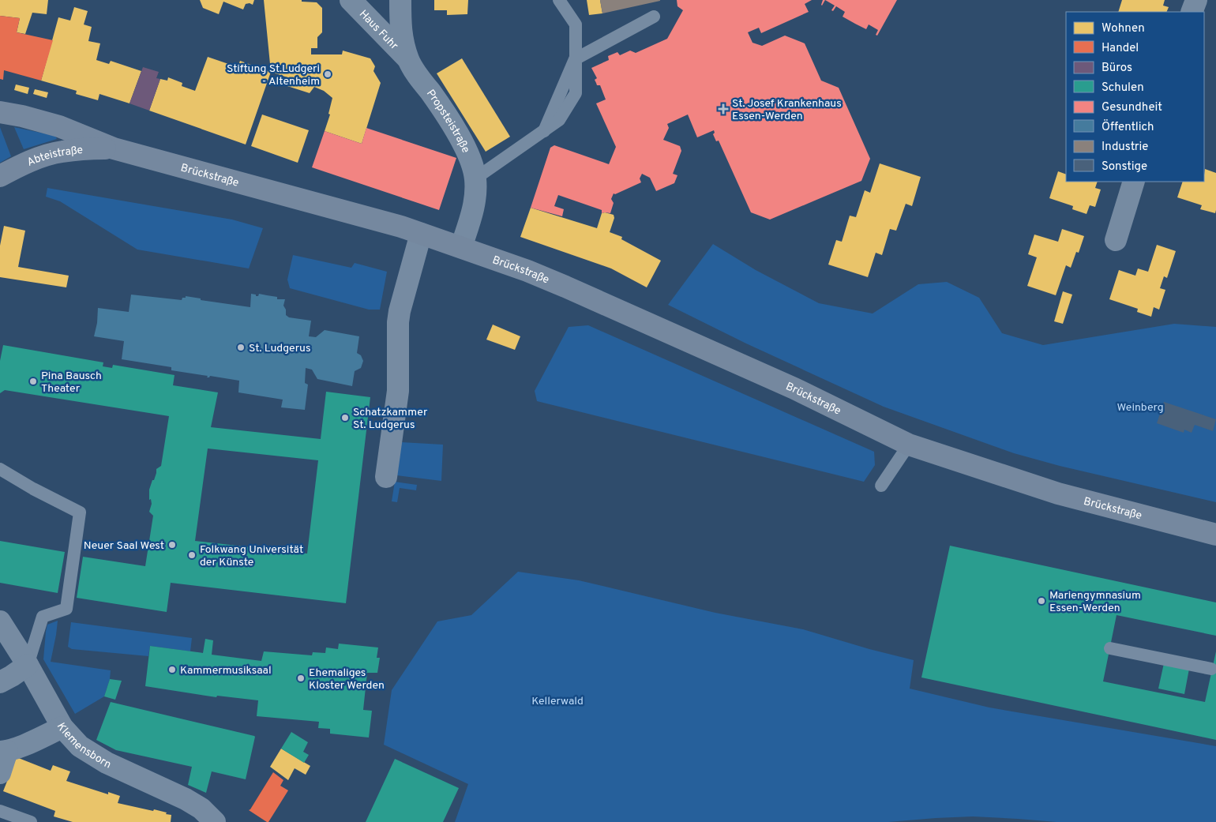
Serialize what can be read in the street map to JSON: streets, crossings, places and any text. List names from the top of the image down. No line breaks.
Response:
{"streets":{"main road":["Abteistraße","Brückstraße"],"street":["Haus Fuhr","Propsteistraße","Klemensborn"]},"crossings":[["Haus Fuhr","Propsteistraße"],["Propsteistraße","Brückstraße"],["Abteistraße","Brückstraße"]],"parks":["Weinberg","Kellerwald"],"places":{"other":["Stiftung St.Ludgeri - Altenheim","St. Ludgerus","Pina Bausch Theater","Schatzkammer St. Ludgerus","Neuer Saal West","Folkwang Universität der Künste","Mariengymnasium Essen-Werden","Kammermusiksaal","Ehemaliges Kloster Werden"],"health":["St. Josef Krankenhaus Essen-Werden"]},"legend":["Wohnen","Handel","Büros","Schulen","Gesundheit","Öffentlich","Industrie","Sonstige"]}
